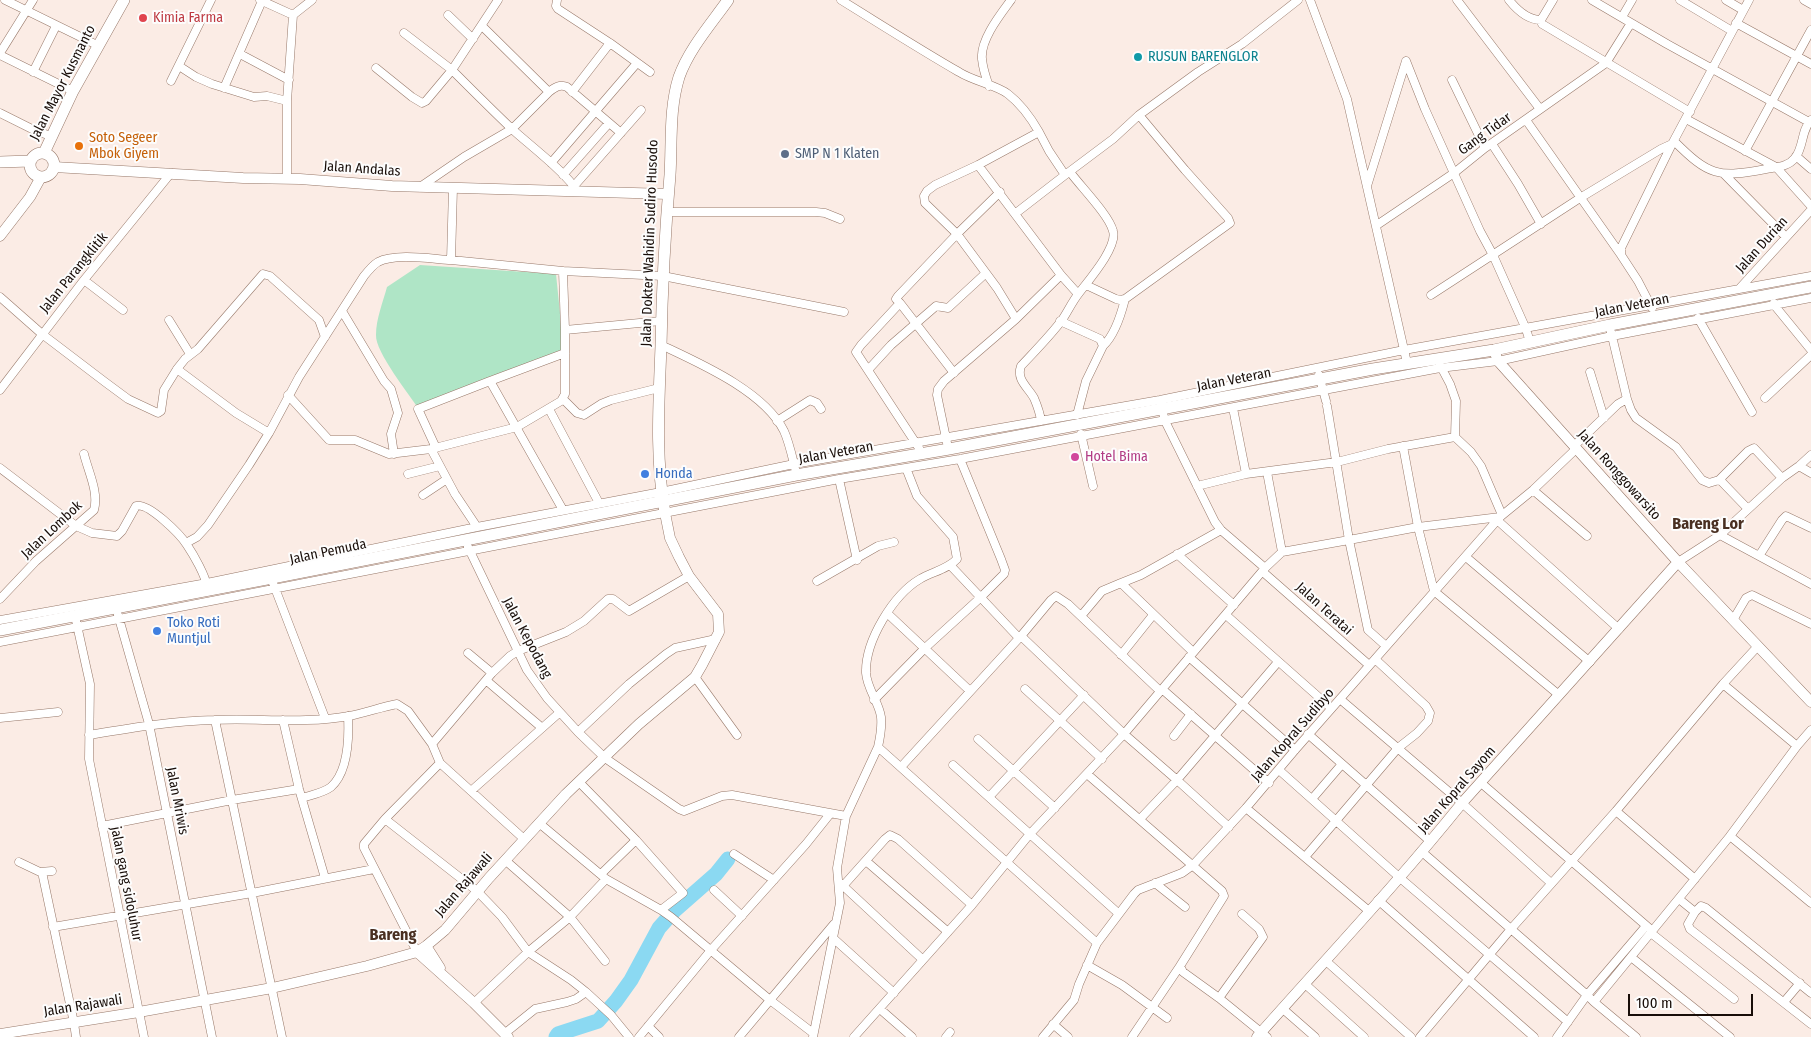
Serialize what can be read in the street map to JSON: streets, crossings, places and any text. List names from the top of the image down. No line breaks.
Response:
{"streets":{"main road":["Jalan Mayor Kusmanto","Jalan Dokter Wahidin Sudiro Husodo","Jalan Veteran","Jalan Pemuda"],"street":["Gang Tidar","Jalan Andalas","Jalan Durian","Jalan Parangklitik","Jalan Ronggowarsito","Jalan Lombok","Jalan Teratai","Jalan Kepodang","Jalan Kopral Sudibyo","Jalan Kopral Sayom","Jalan Mriwis","jalan gang sidoluhur","Jalan Rajawali"]},"crossings":[["Jalan Mayor Kusmanto","Jalan Andalas"],["Jalan Andalas","Jalan Dokter Wahidin Sudiro Husodo"],["Jalan Andalas","Jalan Parangklitik"],["Jalan Dokter Wahidin Sudiro Husodo","Jalan Veteran"],["Jalan Dokter Wahidin Sudiro Husodo","Jalan Pemuda"],["Jalan Dokter Wahidin Sudiro Husodo","Jalan Rajawali"],["Jalan Durian","Jalan Veteran"],["Jalan Veteran","Jalan Ronggowarsito"],["Jalan Veteran","Jalan Pemuda"],["Jalan Veteran","Jalan Rajawali"],["Jalan Ronggowarsito","Jalan Kopral Sudibyo"],["Jalan Ronggowarsito","Jalan Kopral Sayom"],["Jalan Pemuda","Jalan Kepodang"],["Jalan Pemuda","Jalan Mriwis"],["Jalan Pemuda","jalan gang sidoluhur"],["Jalan Pemuda","Jalan Rajawali"],["Jalan Teratai","Jalan Kopral Sudibyo"],["Jalan Kepodang","Jalan Rajawali"],["Jalan Mriwis","Jalan Rajawali"],["jalan gang sidoluhur","Jalan Rajawali"]],"districts":["Bareng Lor","Bareng"],"places":["Kimia Farma","RUSUN BARENGLOR","Soto Segeer Mbok Giyem","SMP N 1 Klaten","Hotel Bima","Honda","Toko Roti Muntjul"],"scale_bar":"100 m"}
